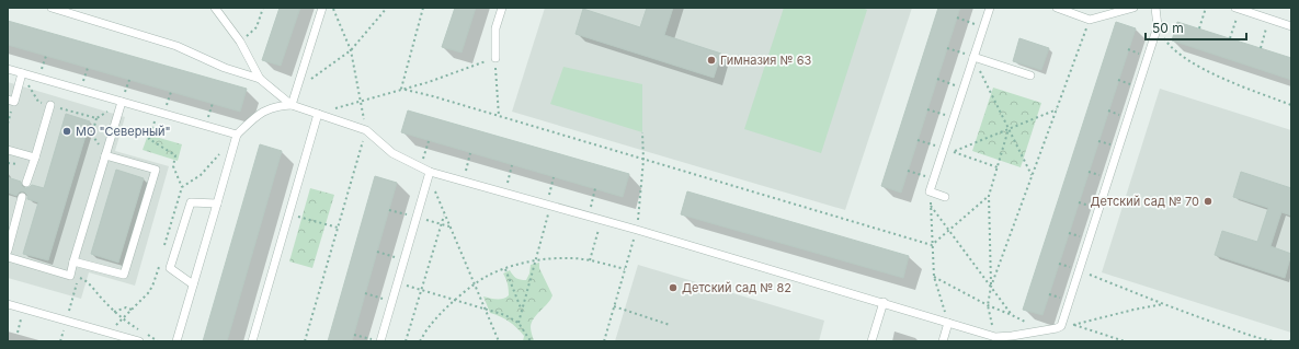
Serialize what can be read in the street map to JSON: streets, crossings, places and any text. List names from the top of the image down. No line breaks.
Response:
{"places":["Гимназия № 63","МО \"Северный\"","Детский сад № 70","Детский сад № 82"],"scale_bar":"50 m"}
